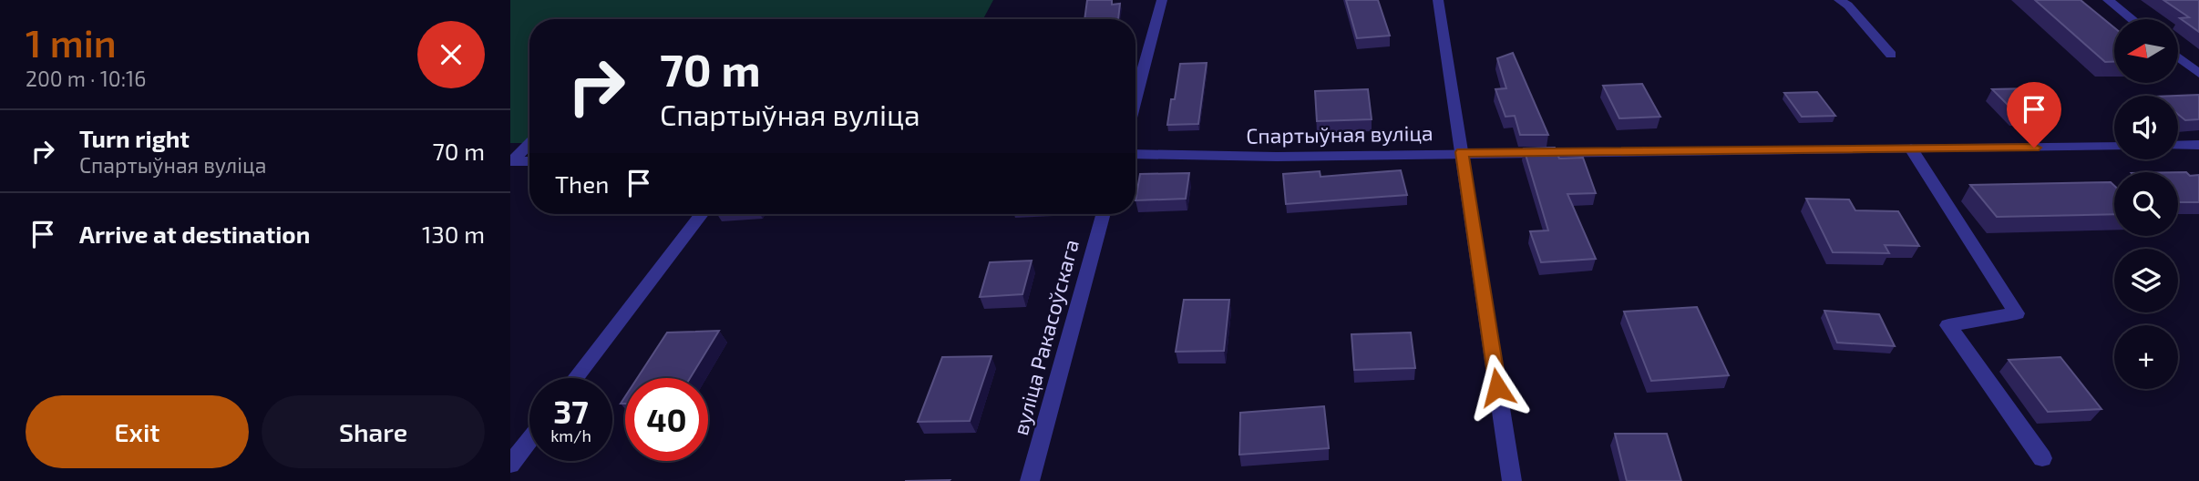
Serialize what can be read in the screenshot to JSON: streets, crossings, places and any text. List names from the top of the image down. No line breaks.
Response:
{"streets":{"street":["Спартыўная вуліца","вуліца Ракасоўскага"]},"north":"left","page":{"heading":["1 min","200 m · 10:16"],"map_buttons":"+","turn":["70 m","Спартыўная вуліца"],"list":[{"name":"Turn right","note":"Спартыўная вуліца","value":"70 m"},{"name":"Arrive at destination","value":"130 m"}],"then":"Then","speed":"37 km/h","limit":"40","buttons":["Exit","Share"]}}
